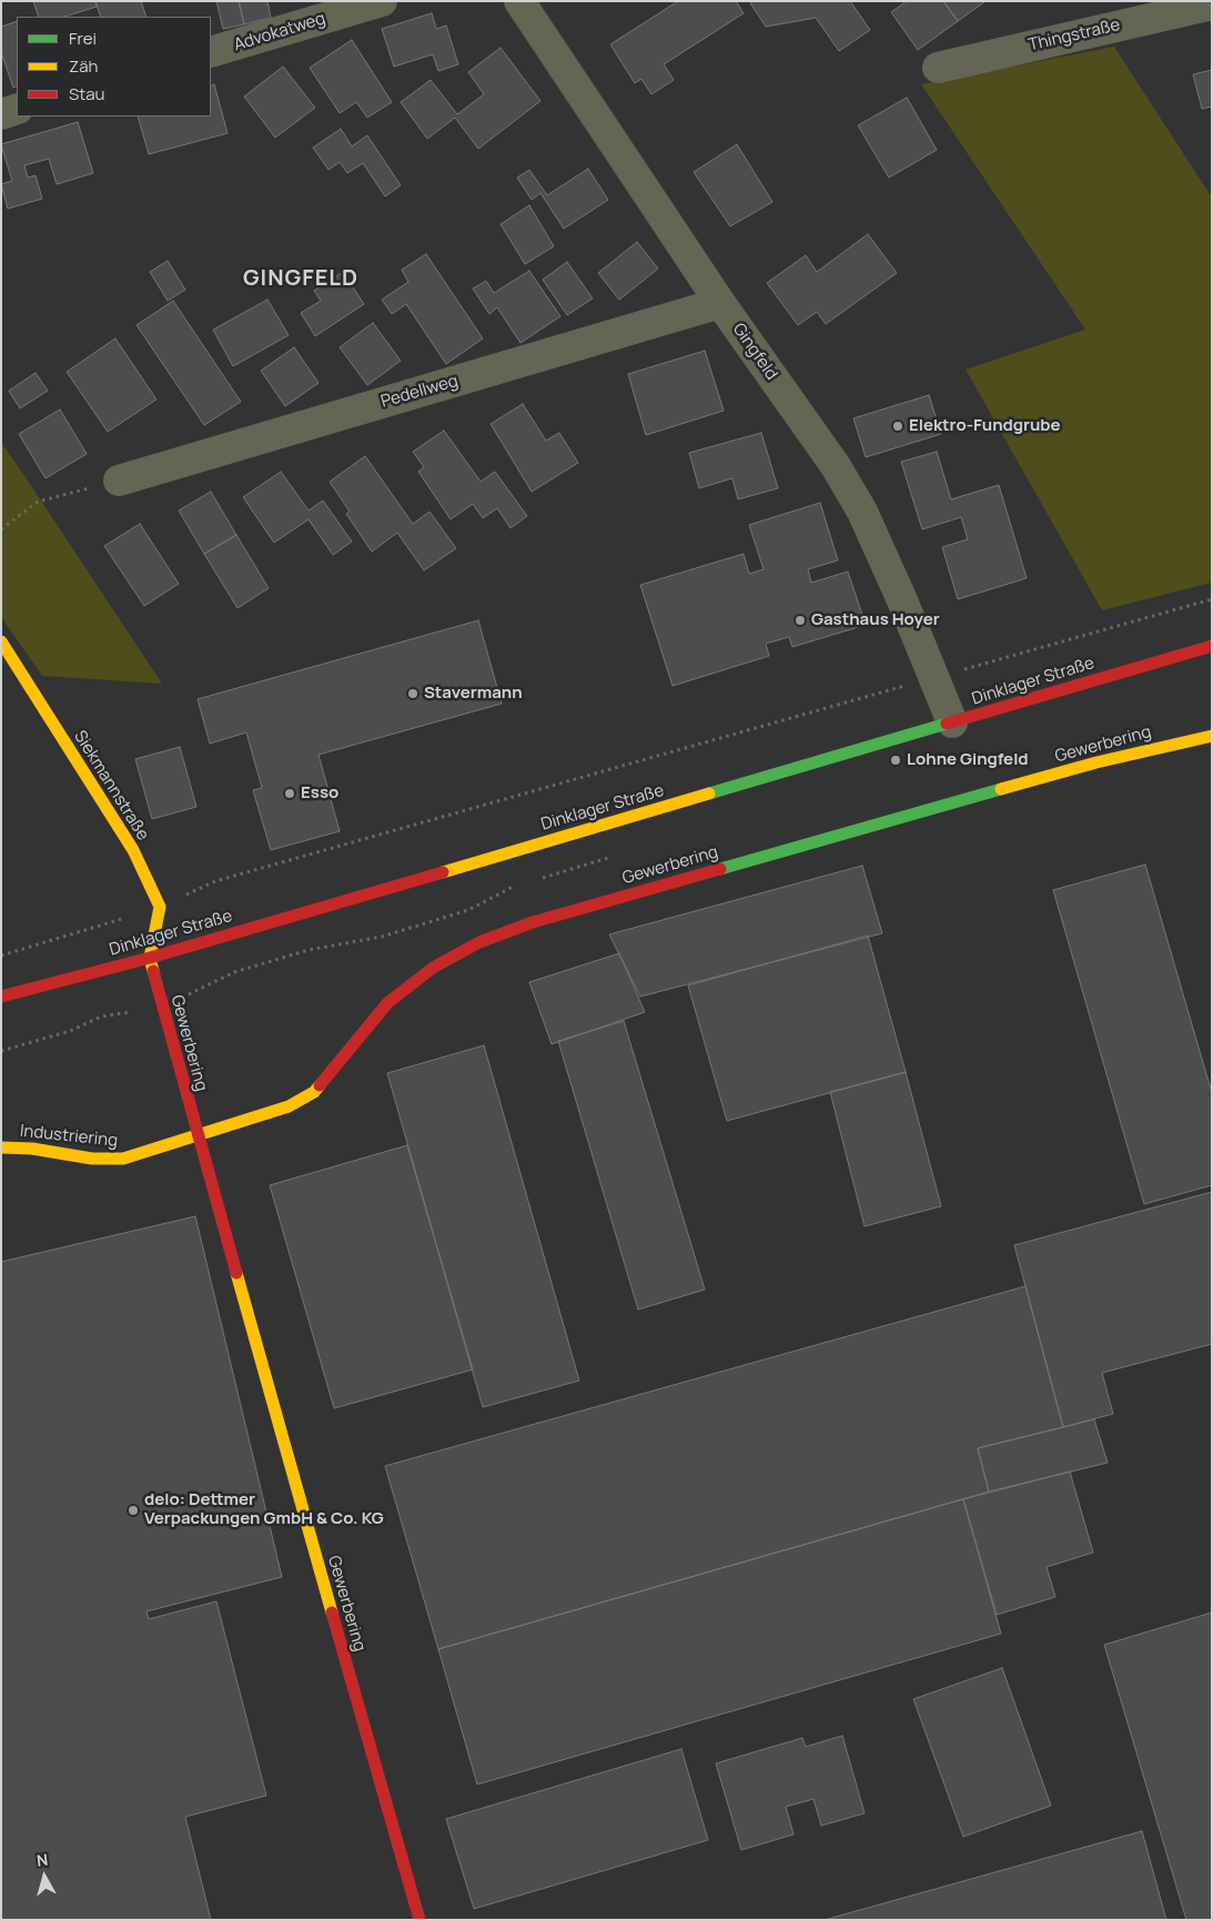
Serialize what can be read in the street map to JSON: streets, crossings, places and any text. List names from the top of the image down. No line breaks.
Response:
{"streets":{"street":["Advokatweg","Thingstraße","Gingfeld","Pedellweg","Dinklager Straße","Gewerbering","Siekmannstraße","Industriering"]},"crossings":[["Gingfeld","Pedellweg"],["Gingfeld","Dinklager Straße"],["Dinklager Straße","Gewerbering"],["Gewerbering","Industriering"]],"districts":["GINGFELD"],"places":["Elektro-Fundgrube","Gasthaus Hoyer","Stavermann","Lohne Gingfeld","Esso","delo: Dettmer Verpackungen GmbH & Co. KG"],"legend":["Frei","Zäh","Stau"],"north":"top"}
